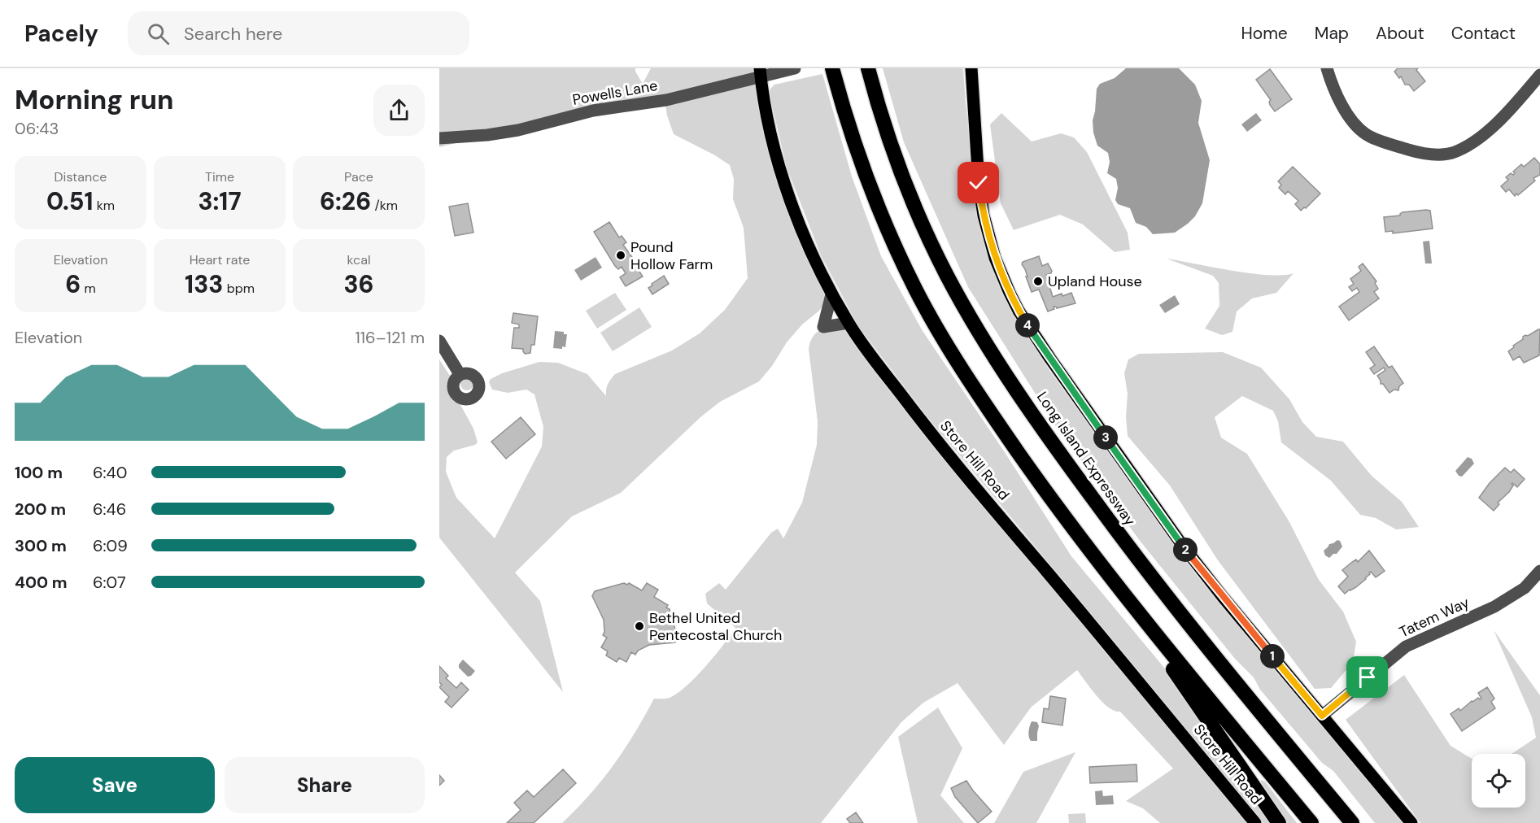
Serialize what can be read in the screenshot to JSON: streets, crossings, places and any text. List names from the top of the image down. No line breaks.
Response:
{"streets":{"highway":["Long Island Expressway"],"main road":["Store Hill Road"],"street":["Powells Lane","Tatem Way"]},"crossings":[["Powells Lane","Store Hill Road"]],"places":["Pound Hollow Farm","Upland House","Bethel United Pentecostal Church"],"page":{"header":"Pacely","search":"Search here","nav":["Home","Map","About","Contact"],"heading":["Morning run","06:43"],"stats":[["Distance","0.51 km"],["Time","3:17"],["Pace","6:26 /km"],["Elevation","6 m"],["Heart rate","133 bpm"],["kcal","36"]],"pins":["4","3","2","1"],"chart":["Elevation","116–121 m"],"list":[{"name":"100 m","note":"6:40"},{"name":"200 m","note":"6:46"},{"name":"300 m","note":"6:09"},{"name":"400 m","note":"6:07"}],"buttons":["Save","Share"]}}
